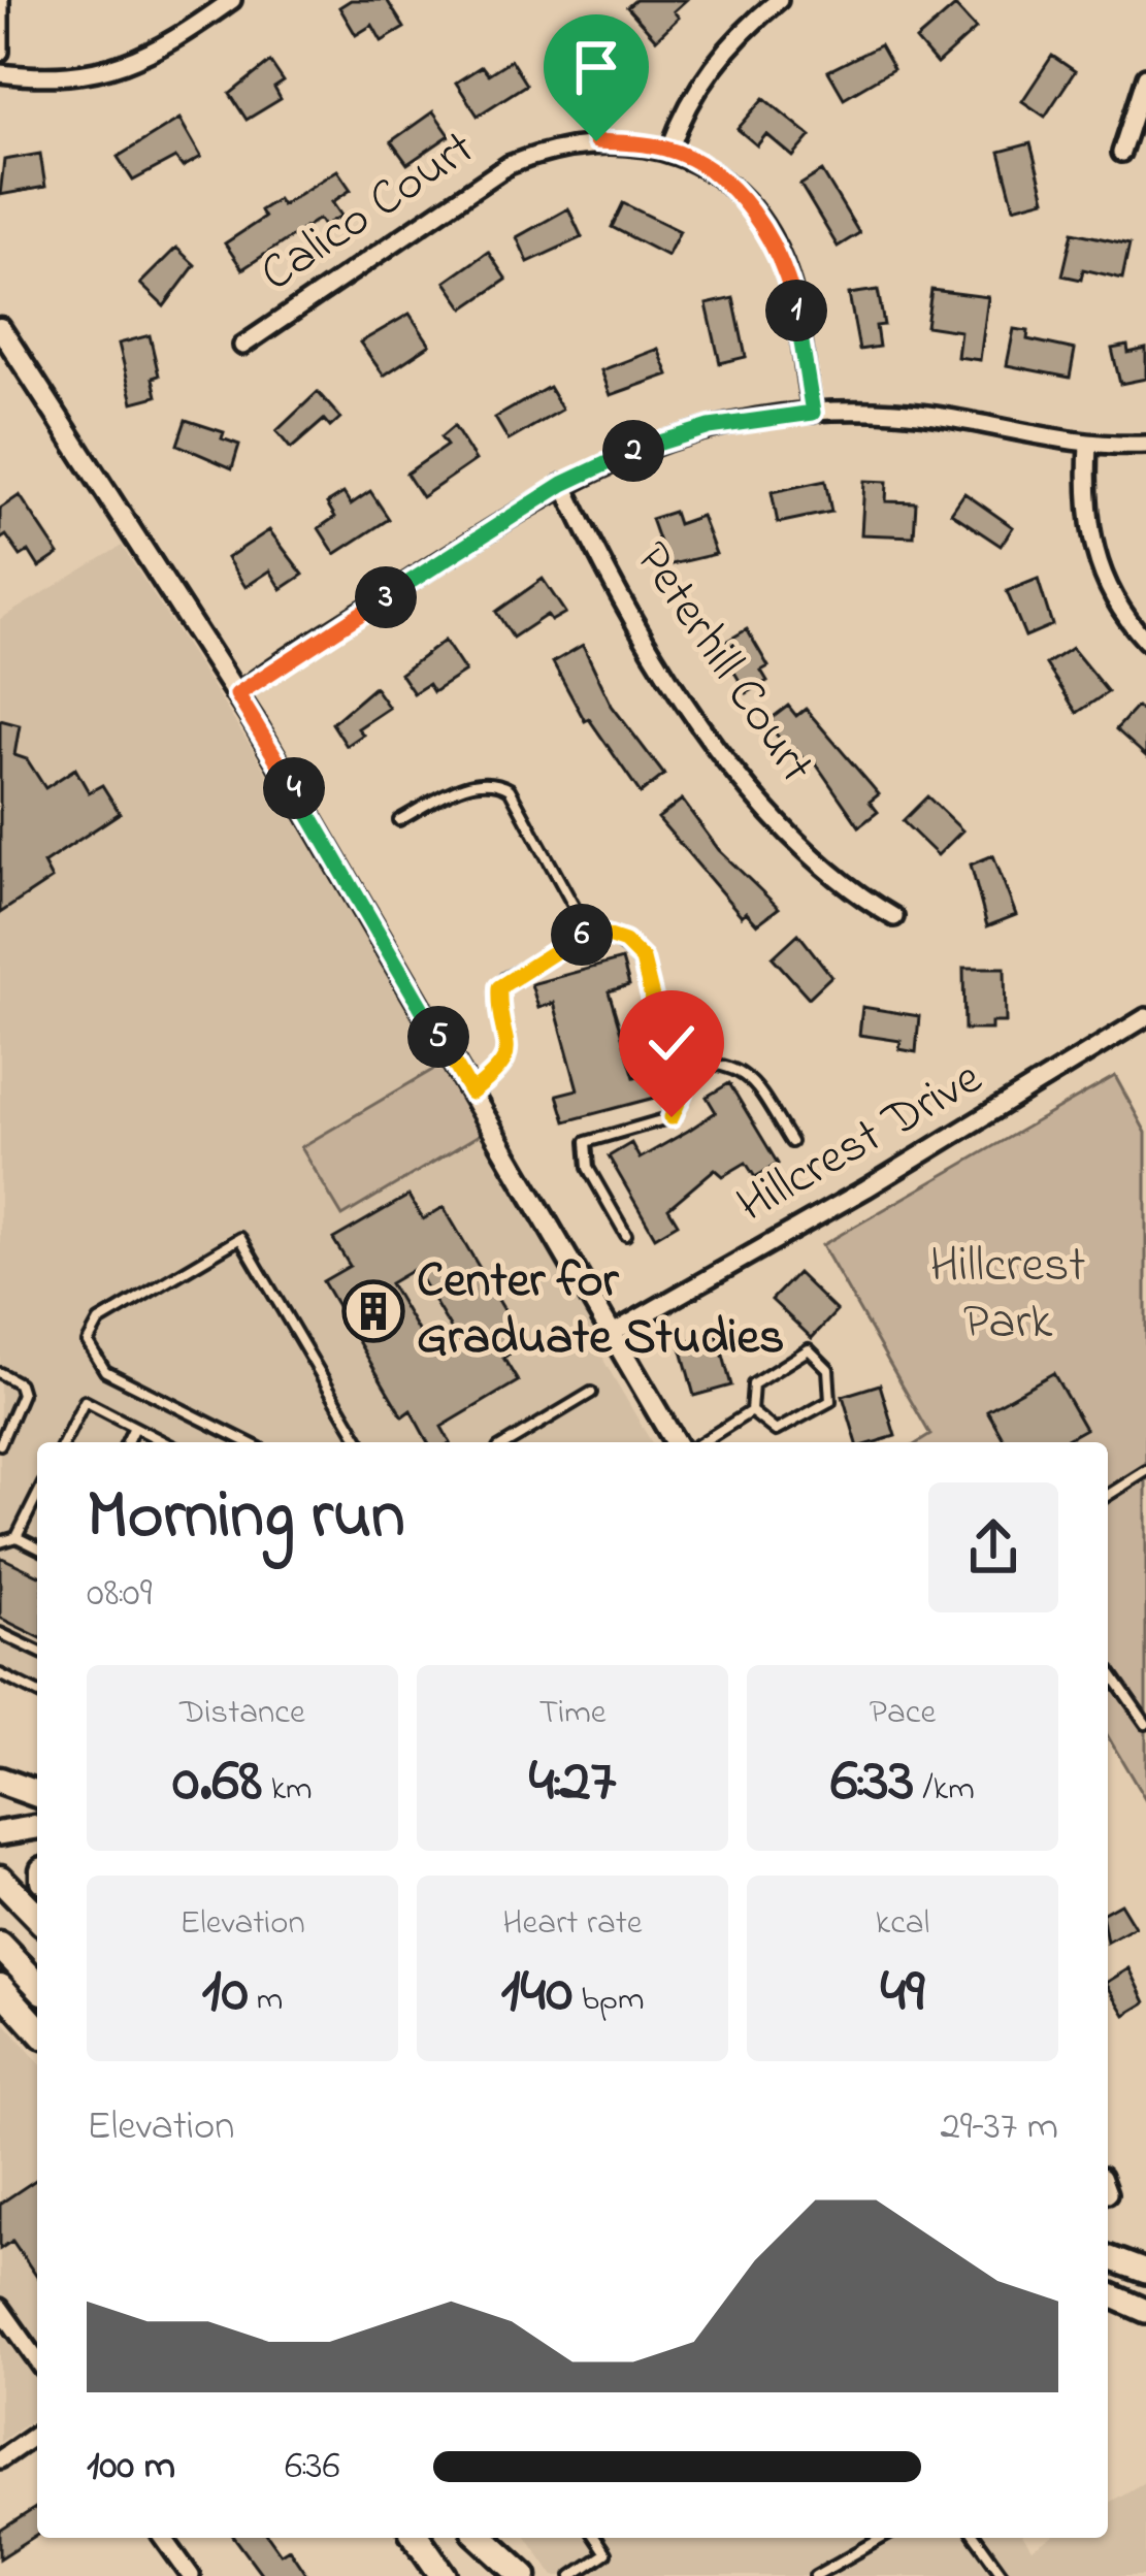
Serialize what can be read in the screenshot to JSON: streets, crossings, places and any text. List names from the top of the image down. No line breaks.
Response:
{"streets":{"street":["Calico Court","Peterhill Court","Hillcrest Drive"]},"parks":["Hillcrest Park"],"places":{"building":["Center for Graduate Studies"]},"page":{"pins":["1","2","3","4","6","5"],"heading":["Morning run","08:09"],"stats":[["Distance","0.68 km"],["Time","4:27"],["Pace","6:33 /km"],["Elevation","10 m"],["Heart rate","140 bpm"],["kcal","49"]],"chart":["Elevation","29–37 m"],"list":[{"name":"100 m","note":"6:36"}]}}
